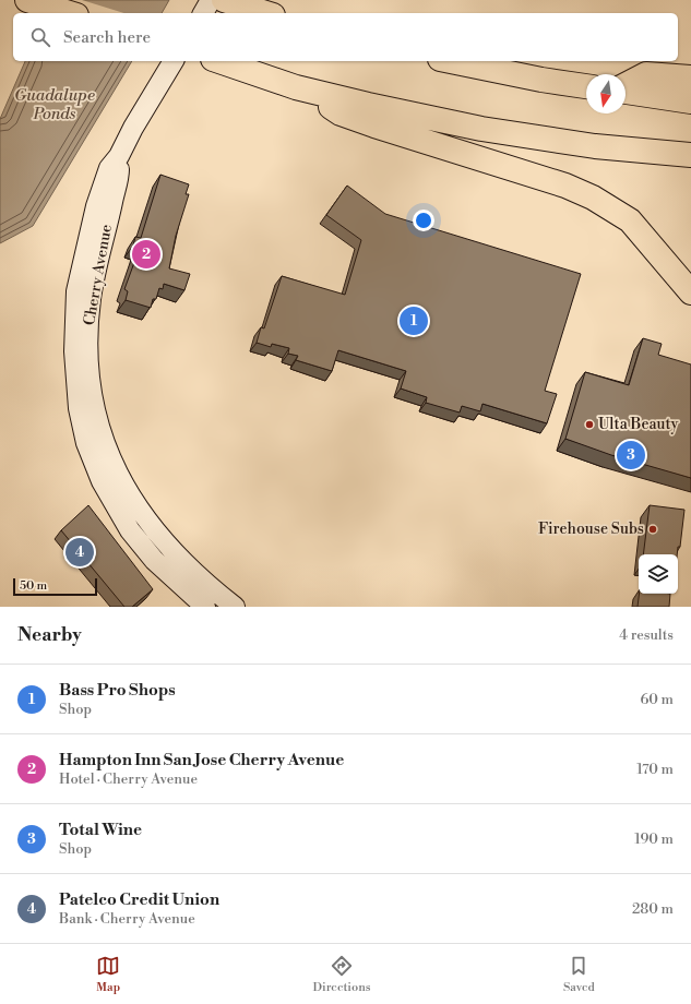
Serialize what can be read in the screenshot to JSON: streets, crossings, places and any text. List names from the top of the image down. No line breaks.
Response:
{"streets":{"street":["Cherry Avenue"]},"water":["Guadalupe Ponds"],"places":["Ulta Beauty","Firehouse Subs"],"scale_bar":"50 m","north":"bottom","page":{"search":"Search here","pins":["2","1","3","4"],"scale":"50 m","heading":["Nearby","4 results"],"list":[{"mark":"1","name":"Bass Pro Shops","note":"Shop","value":"60 m"},{"mark":"2","name":"Hampton Inn San Jose Cherry Avenue","note":"Hotel · Cherry Avenue","value":"170 m"},{"mark":"3","name":"Total Wine","note":"Shop","value":"190 m"},{"mark":"4","name":"Patelco Credit Union","note":"Bank · Cherry Avenue","value":"280 m"}],"nav":["Map","Directions","Saved"]}}
